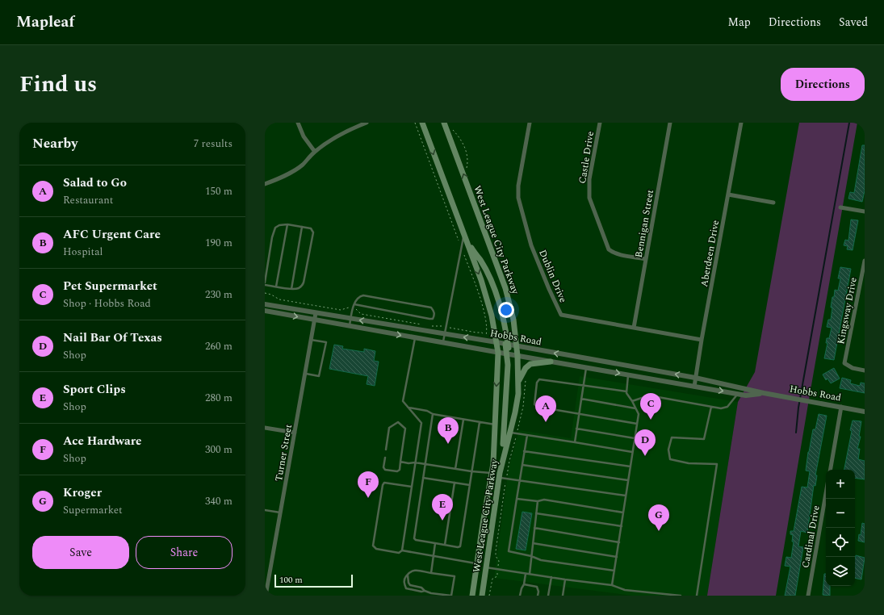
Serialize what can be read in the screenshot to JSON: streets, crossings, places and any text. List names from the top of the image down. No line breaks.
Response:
{"streets":{"main road":["West League City Parkway"],"street":["Castle Drive","Bennigan Street","Aberdeen Drive","Dublin Drive","Kingsway Drive","Hobbs Road","Turner Street","Cardinal Drive"]},"crossings":[["Castle Drive","Bennigan Street"],["Bennigan Street","Dublin Drive"],["West League City Parkway","Hobbs Road"],["Aberdeen Drive","Dublin Drive"],["Aberdeen Drive","Hobbs Road"],["Hobbs Road","Turner Street"]],"scale_bar":"100 m","page":{"header":"Mapleaf","nav":["Map","Directions","Saved"],"title":"Find us","buttons":["Directions",["Save","Share"]],"heading":["Nearby","7 results"],"list":[{"mark":"A","name":"Salad to Go","note":"Restaurant","value":"150 m"},{"mark":"B","name":"AFC Urgent Care","note":"Hospital","value":"190 m"},{"mark":"C","name":"Pet Supermarket","note":"Shop · Hobbs Road","value":"230 m"},{"mark":"D","name":"Nail Bar Of Texas","note":"Shop","value":"260 m"},{"mark":"E","name":"Sport Clips","note":"Shop","value":"280 m"},{"mark":"F","name":"Ace Hardware","note":"Shop","value":"300 m"},{"mark":"G","name":"Kroger","note":"Supermarket","value":"340 m"}],"pins":["C","A","B","D","F","E","G"],"map_buttons":["+","−"],"scale":"100 m"}}
